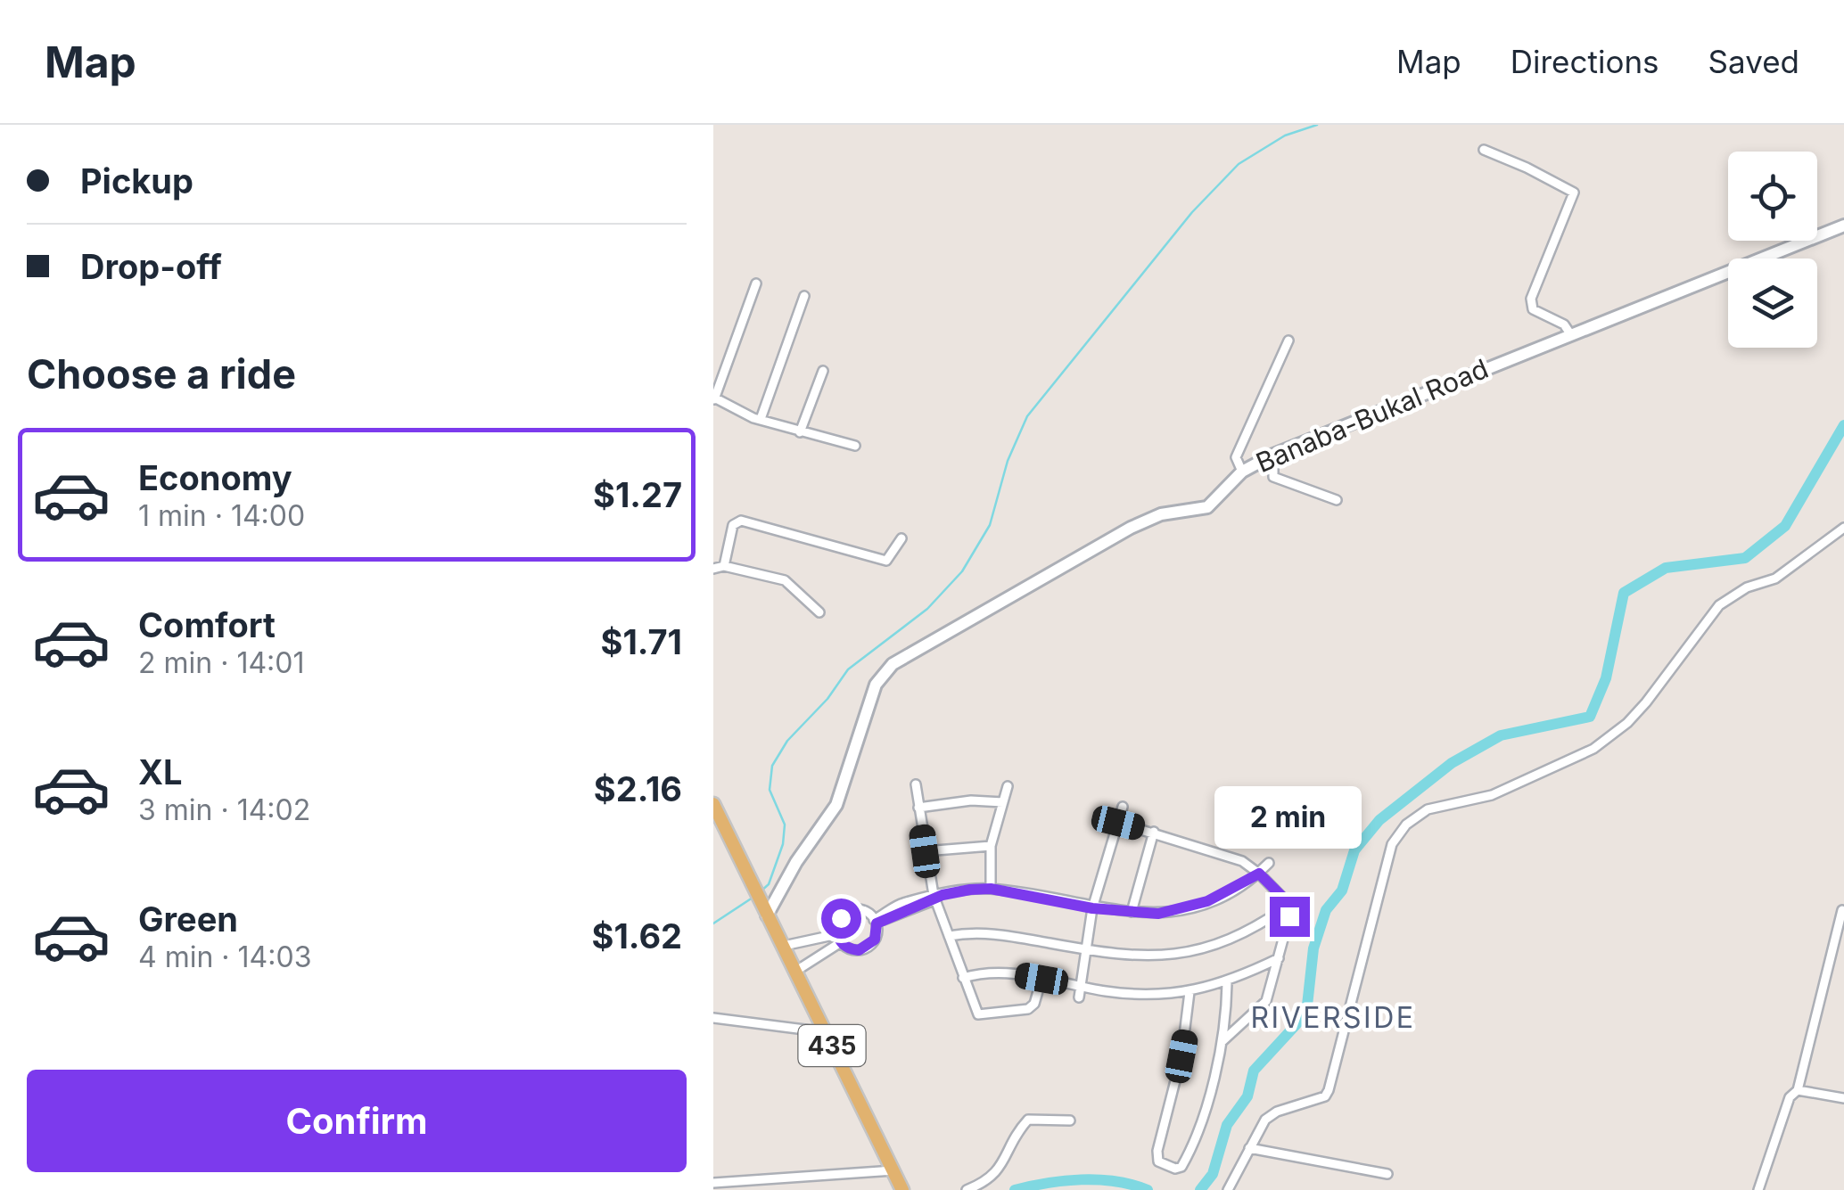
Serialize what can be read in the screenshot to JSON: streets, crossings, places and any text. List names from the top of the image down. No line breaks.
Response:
{"streets":{"main road":["435"],"street":["Banaba-Bukal Road"]},"crossings":[["Banaba-Bukal Road","435"]],"districts":["RIVERSIDE"],"page":{"header":"Map","nav":["Map","Directions","Saved"],"banner":["Pickup","Drop-off"],"heading":"Choose a ride","list":[{"name":"Economy","note":"1 min · 14:00","value":"$1.27"},{"name":"Comfort","note":"2 min · 14:01","value":"$1.71"},{"name":"XL","note":"3 min · 14:02","value":"$2.16"},{"name":"Green","note":"4 min · 14:03","value":"$1.62"}],"bubble":"2 min","buttons":"Confirm"}}
